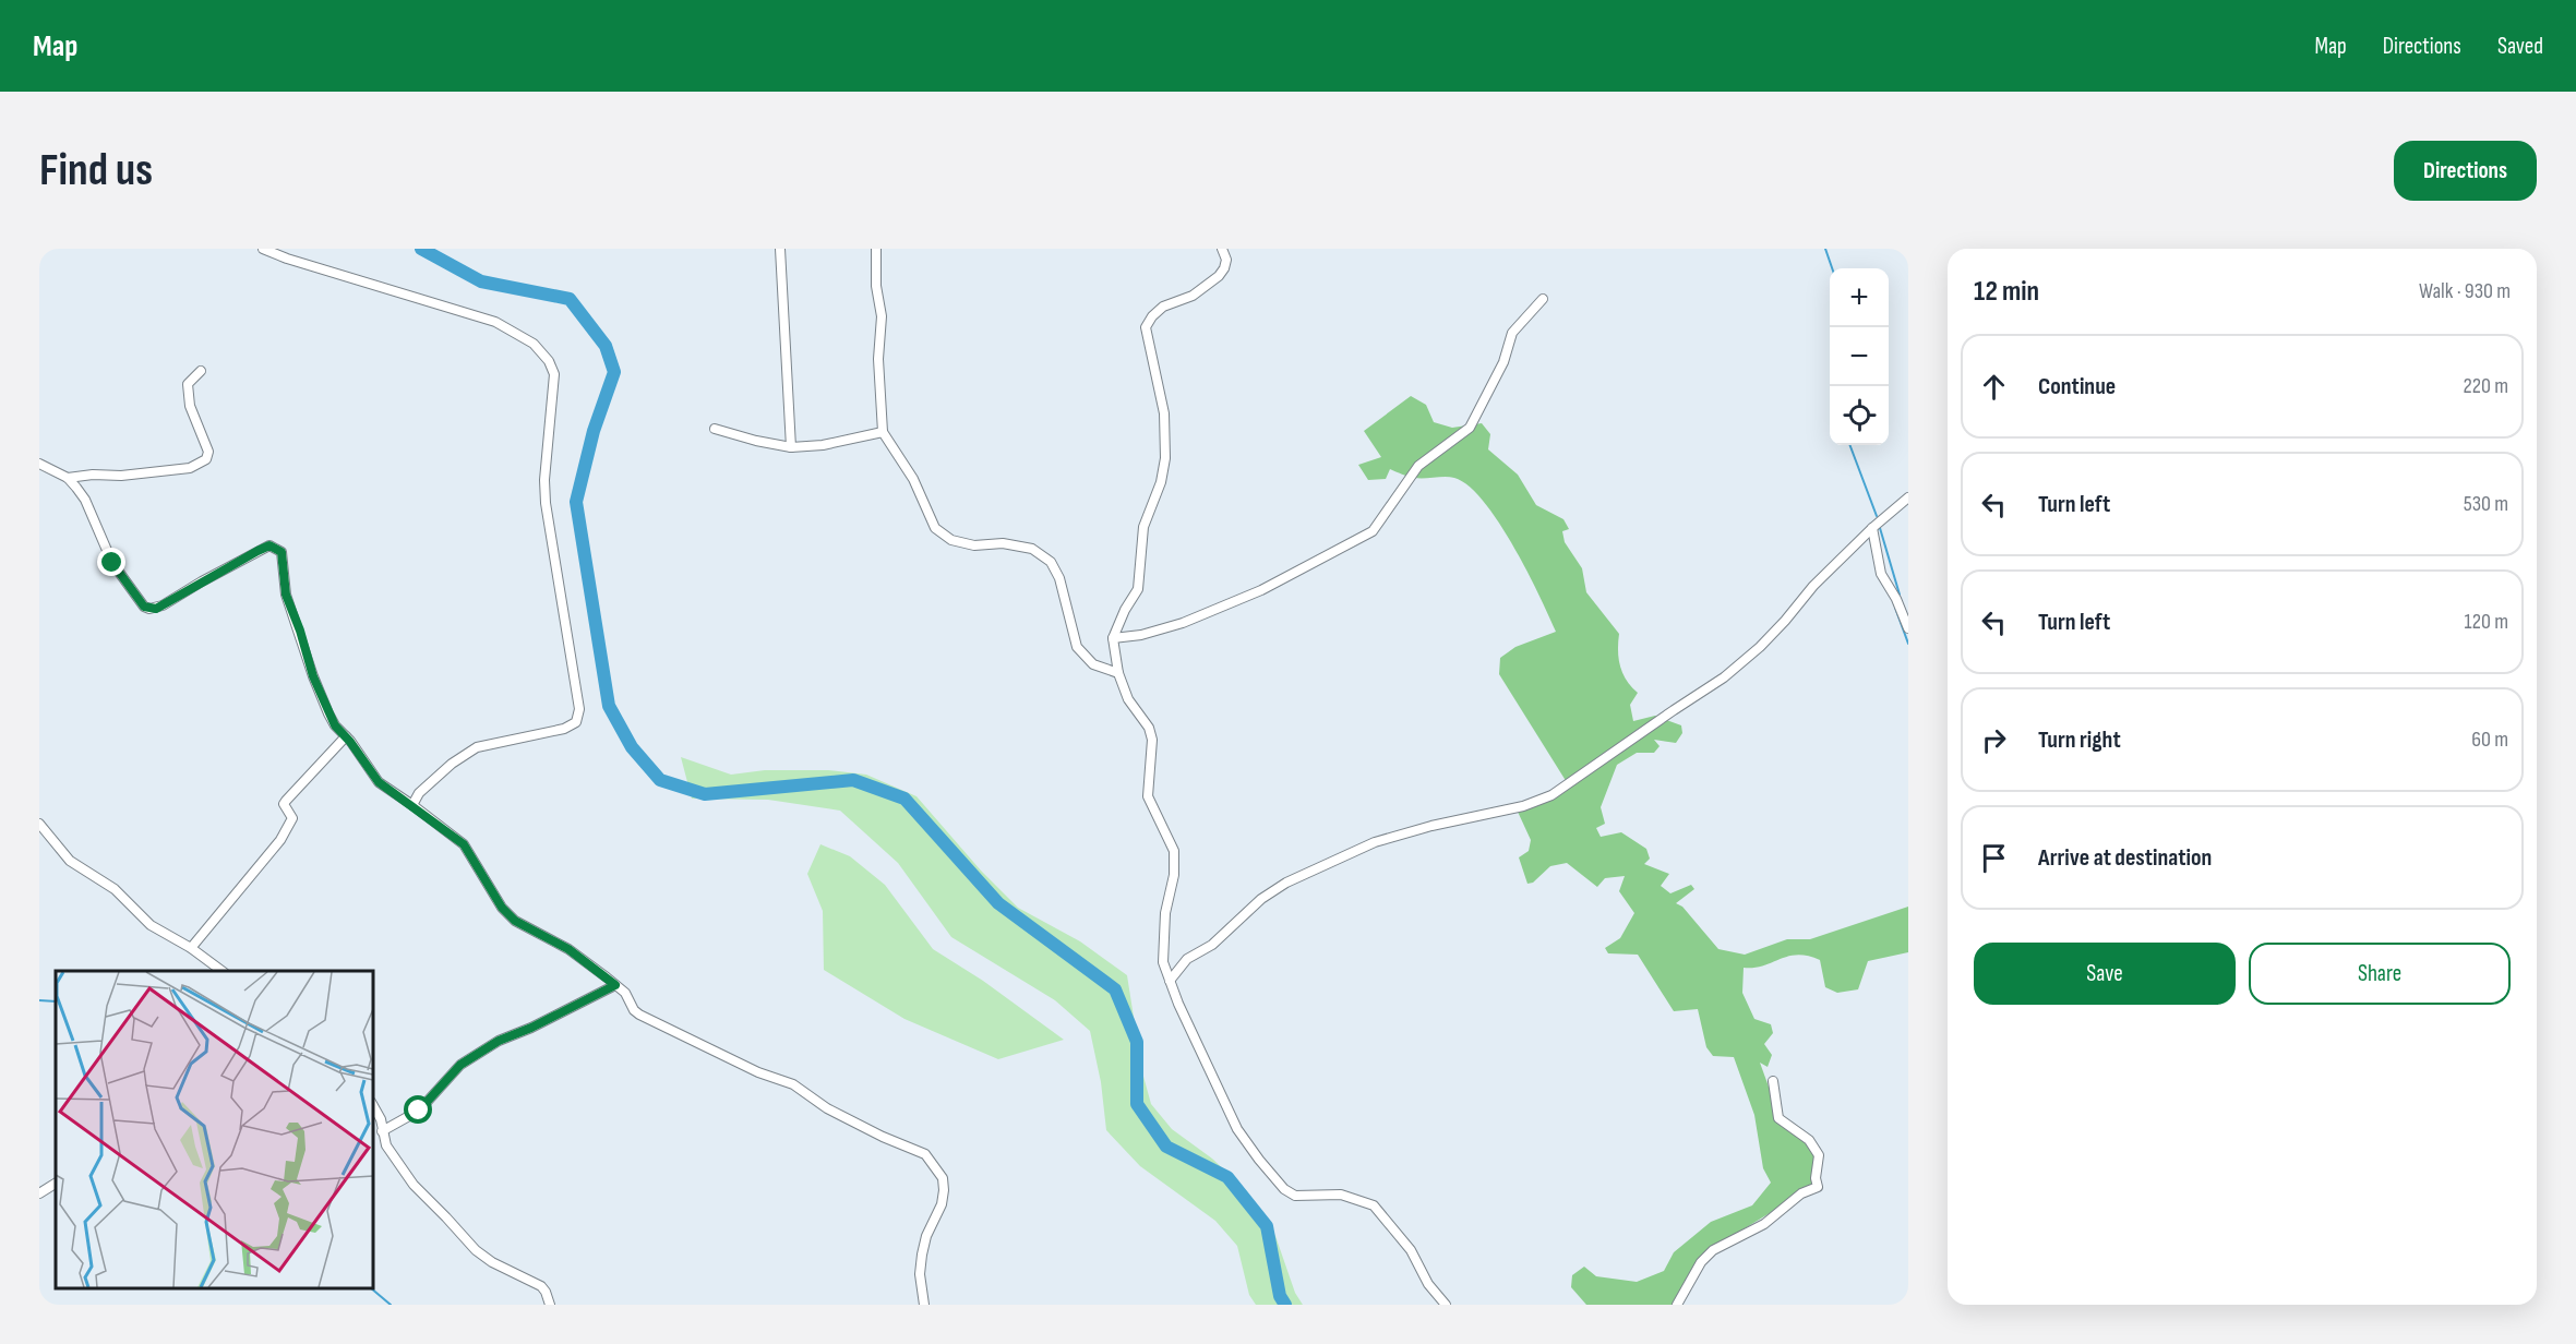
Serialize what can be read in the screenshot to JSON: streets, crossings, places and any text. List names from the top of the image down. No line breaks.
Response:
{"page":{"header":"Map","nav":["Map","Directions","Saved"],"buttons":["Directions",["Save","Share"]],"title":"Find us","heading":["12 min","Walk · 930 m"],"map_buttons":["+","−"],"list":[["Continue","220 m"],["Turn left","530 m"],["Turn left","120 m"],["Turn right","60 m"],"Arrive at destination"]}}
